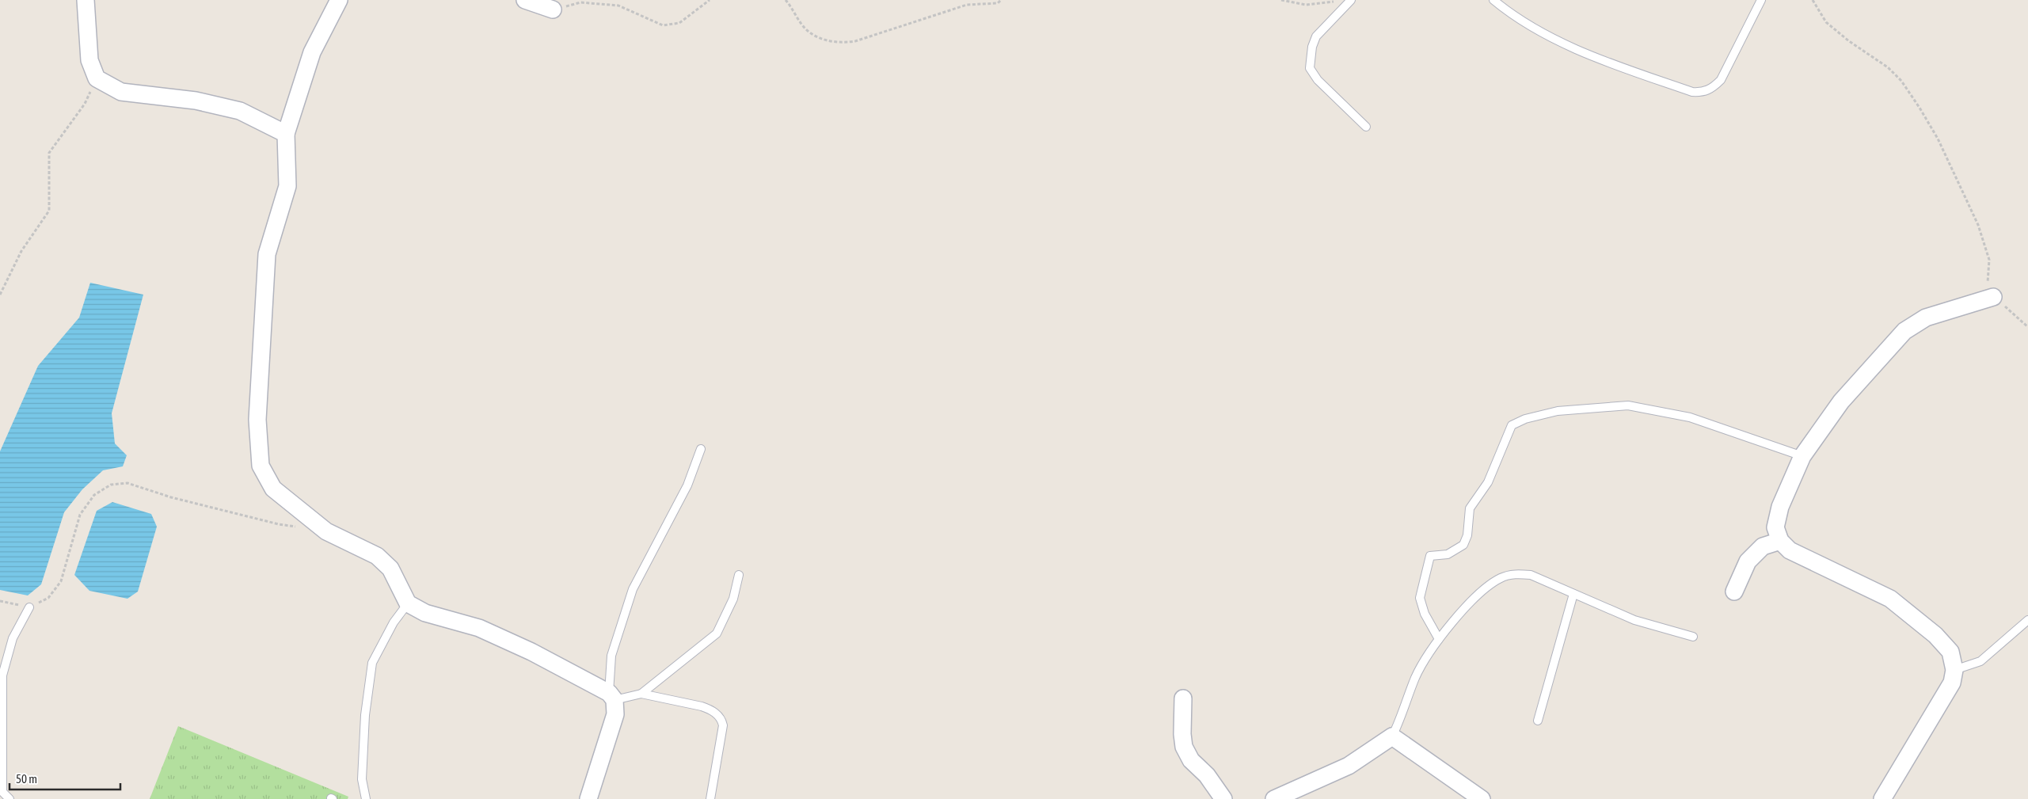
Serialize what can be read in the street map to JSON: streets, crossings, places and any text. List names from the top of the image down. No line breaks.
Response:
{"scale_bar":"50 m"}
